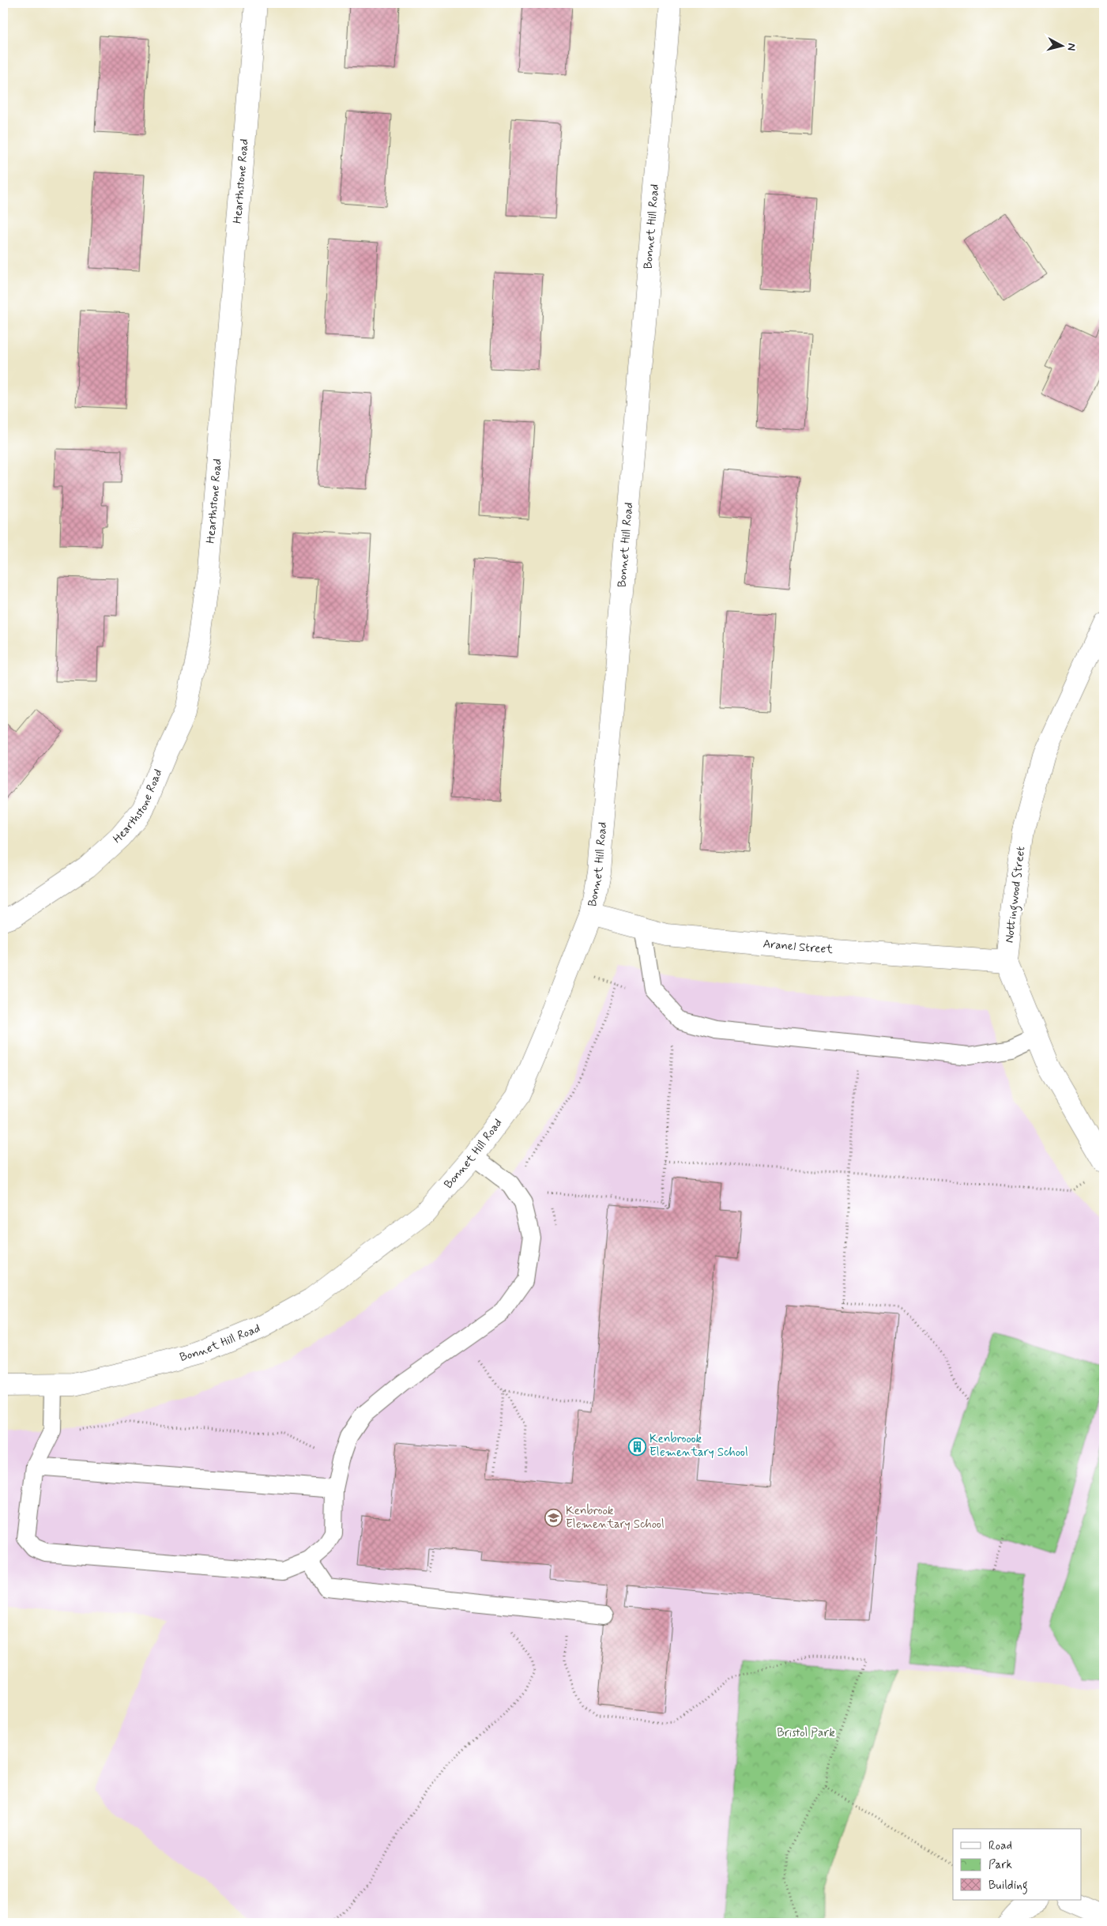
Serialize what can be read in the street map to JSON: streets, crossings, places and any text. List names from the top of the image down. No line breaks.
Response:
{"streets":{"street":["Hearthstone Road","Bonnet Hill Road","Nottingwood Street","Aranel Street"]},"crossings":[["Bonnet Hill Road","Aranel Street"],["Nottingwood Street","Aranel Street"]],"parks":["Bristol Park"],"places":{"building":["Kenbroook Elementary School"],"school or university":["Kenbrook Elementary School"]},"legend":["Road","Park","Building"],"north":"right"}
